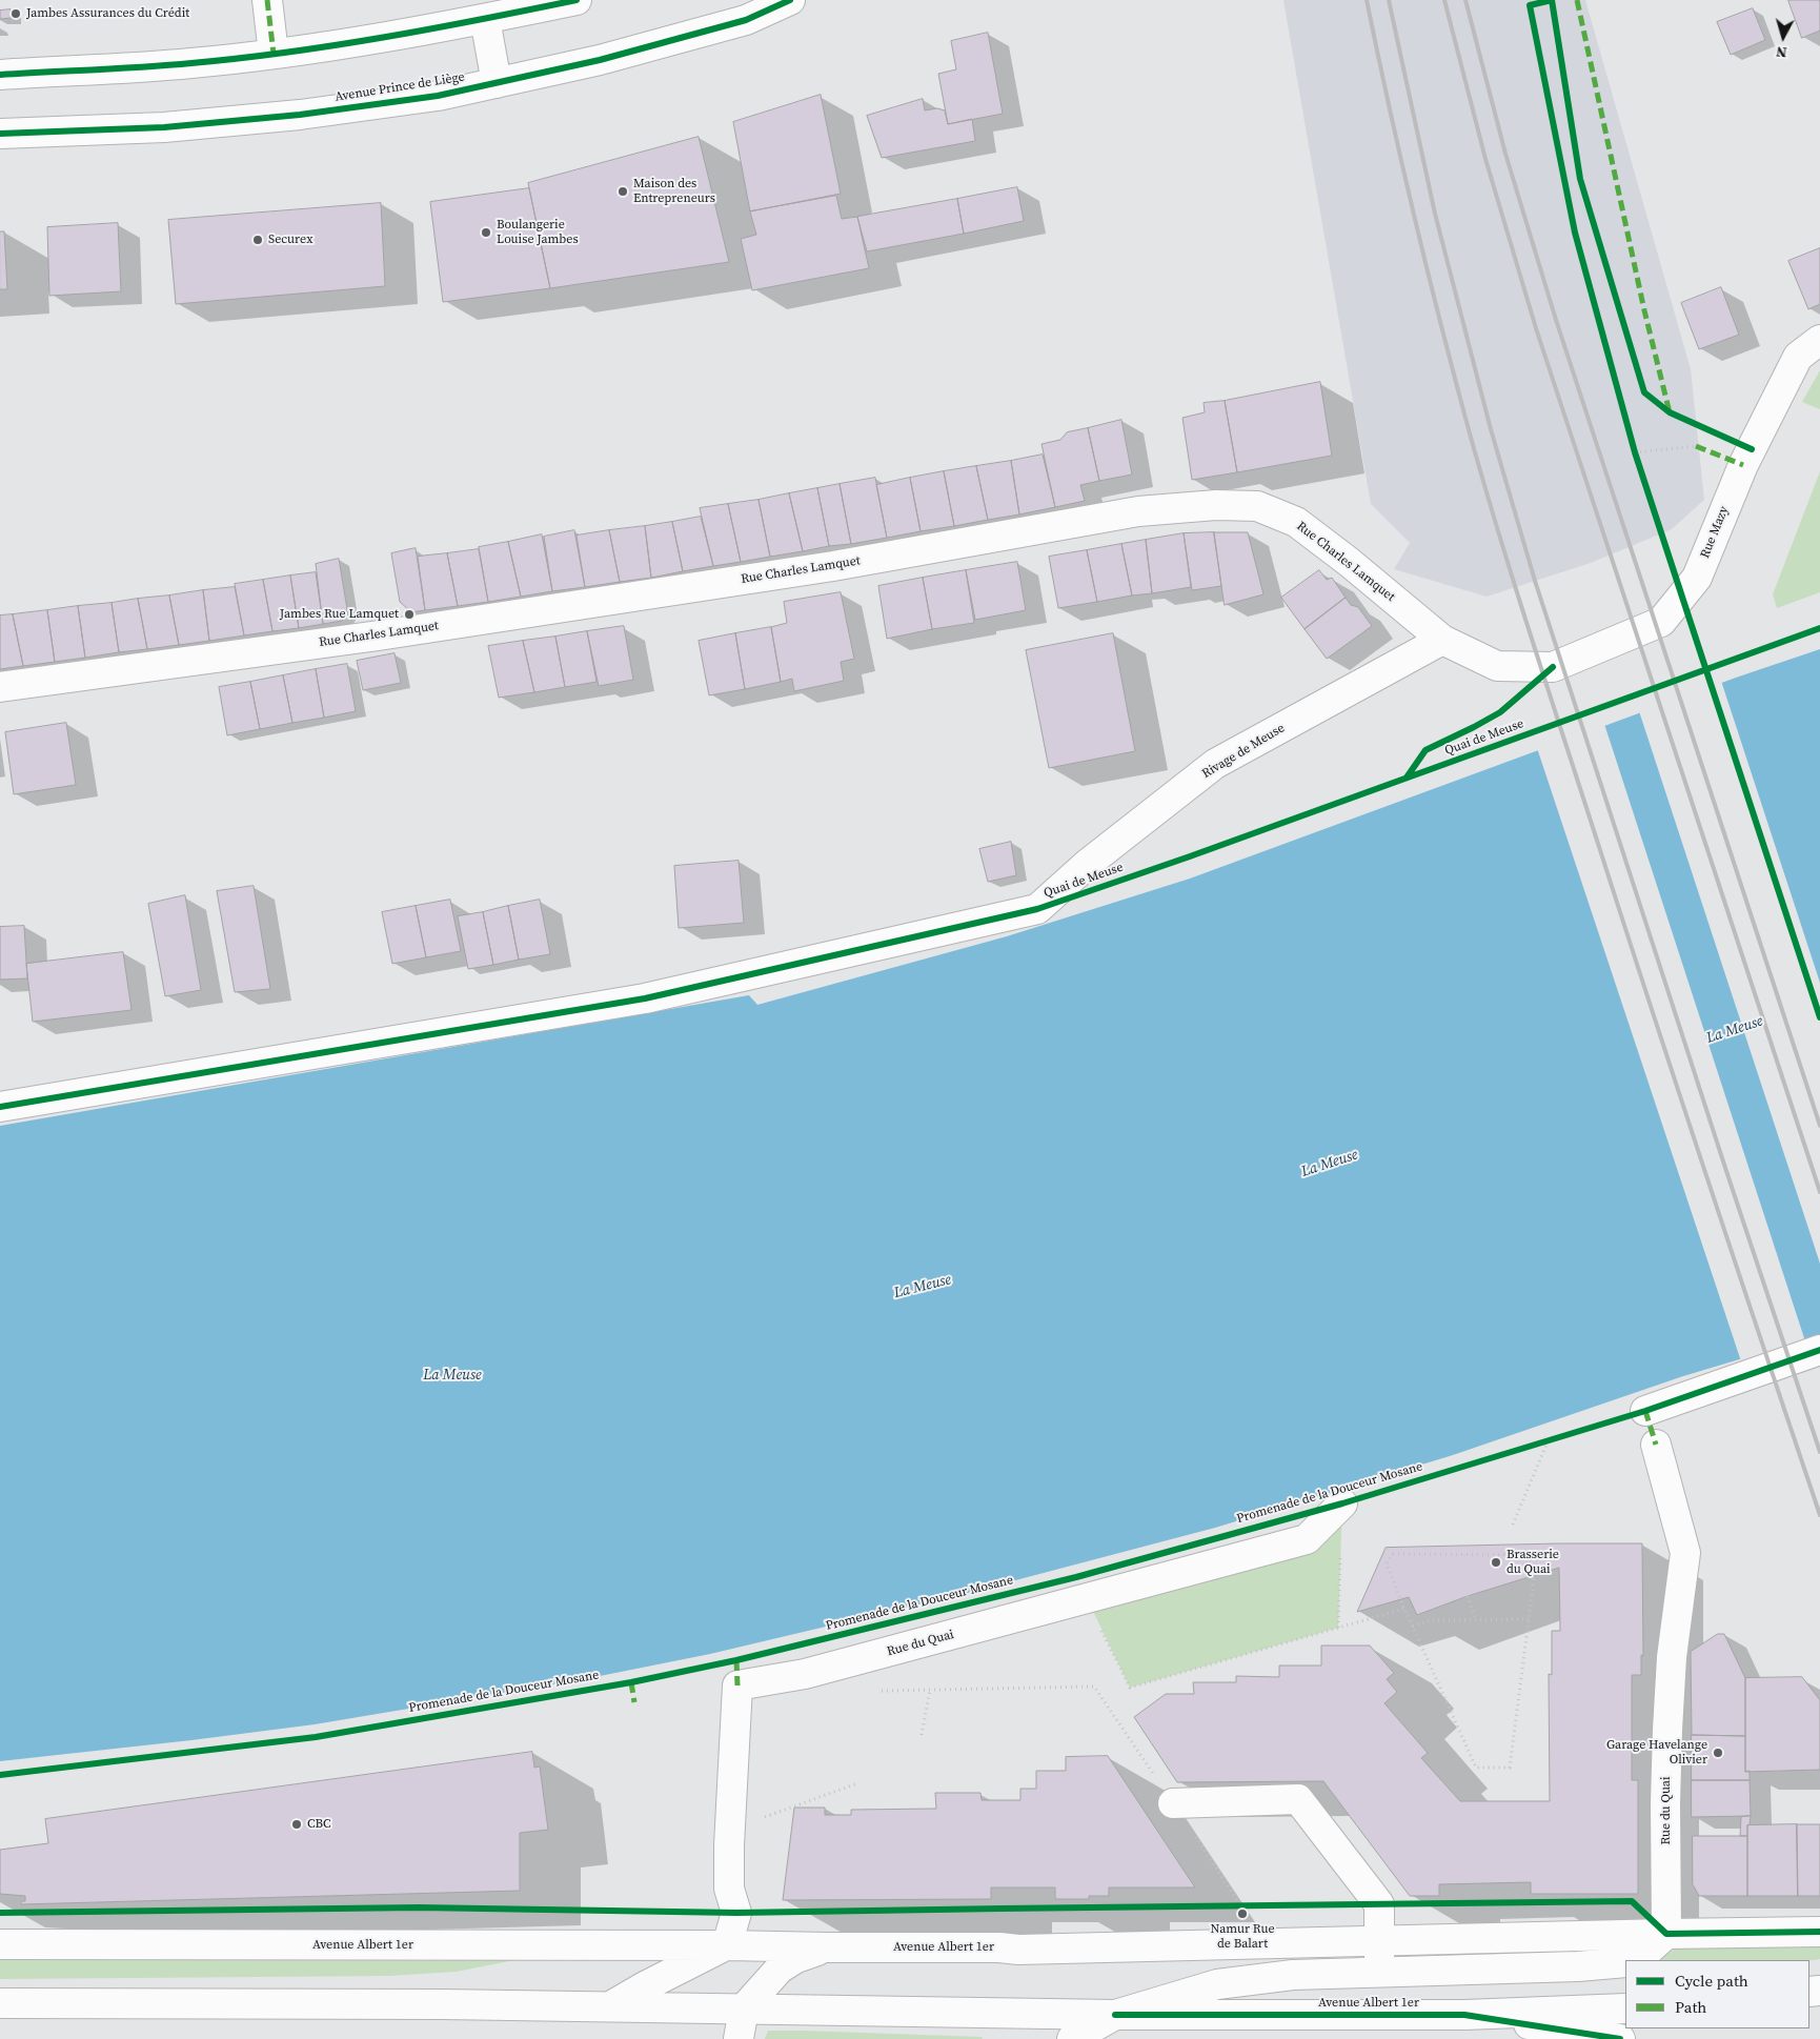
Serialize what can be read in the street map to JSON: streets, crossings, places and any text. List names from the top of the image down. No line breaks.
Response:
{"streets":{"main road":["Avenue Prince de Liège","Rue Mazy","Rue Charles Lamquet","Rivage de Meuse","Rue du Quai","Avenue Albert 1er"],"cycle path":["Quai de Meuse","Promenade de la Douceur Mosane"]},"crossings":[["Rue Mazy","Rue Charles Lamquet"],["Rue Charles Lamquet","Rivage de Meuse"],["Rue du Quai","Avenue Albert 1er"]],"water":["La Meuse"],"places":["Jambes Assurances du Crédit","Maison des Entrepreneurs","Boulangerie Louise Jambes","Securex","Jambes Rue Lamquet","Brasserie du Quai","Garage Havelange Olivier","CBC","Namur Rue de Balart"],"legend":["Cycle path","Path"],"north":"bottom"}
